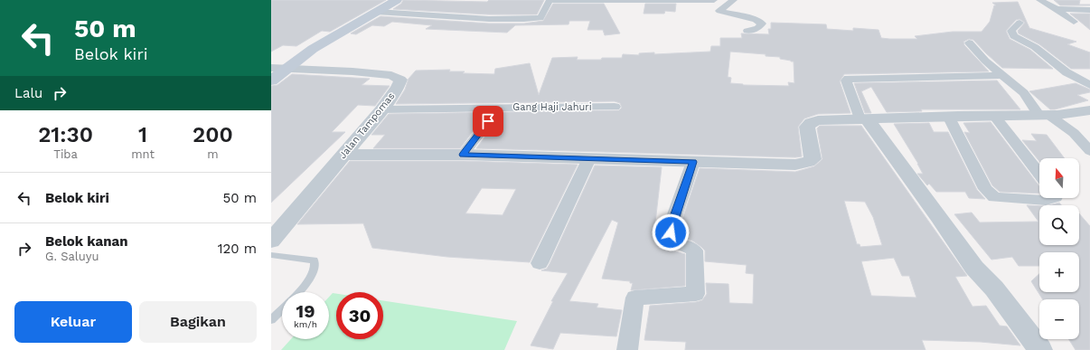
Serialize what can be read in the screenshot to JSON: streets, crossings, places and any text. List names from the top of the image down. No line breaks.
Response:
{"streets":{"street":["Gang Haji Jahuri","Jalan Tampomas"]},"crossings":[["Gang Haji Jahuri","Jalan Tampomas"]],"north":"top","page":{"turn":["50 m","Belok kiri"],"then":"Lalu","eta":["21:30","Tiba","1","mnt","200","m"],"map_buttons":["+","−"],"list":[{"name":"Belok kiri","value":"50 m"},{"name":"Belok kanan","note":"G. Saluyu","value":"120 m"}],"speed":"19 km/h","limit":"30","buttons":["Keluar","Bagikan"]}}
